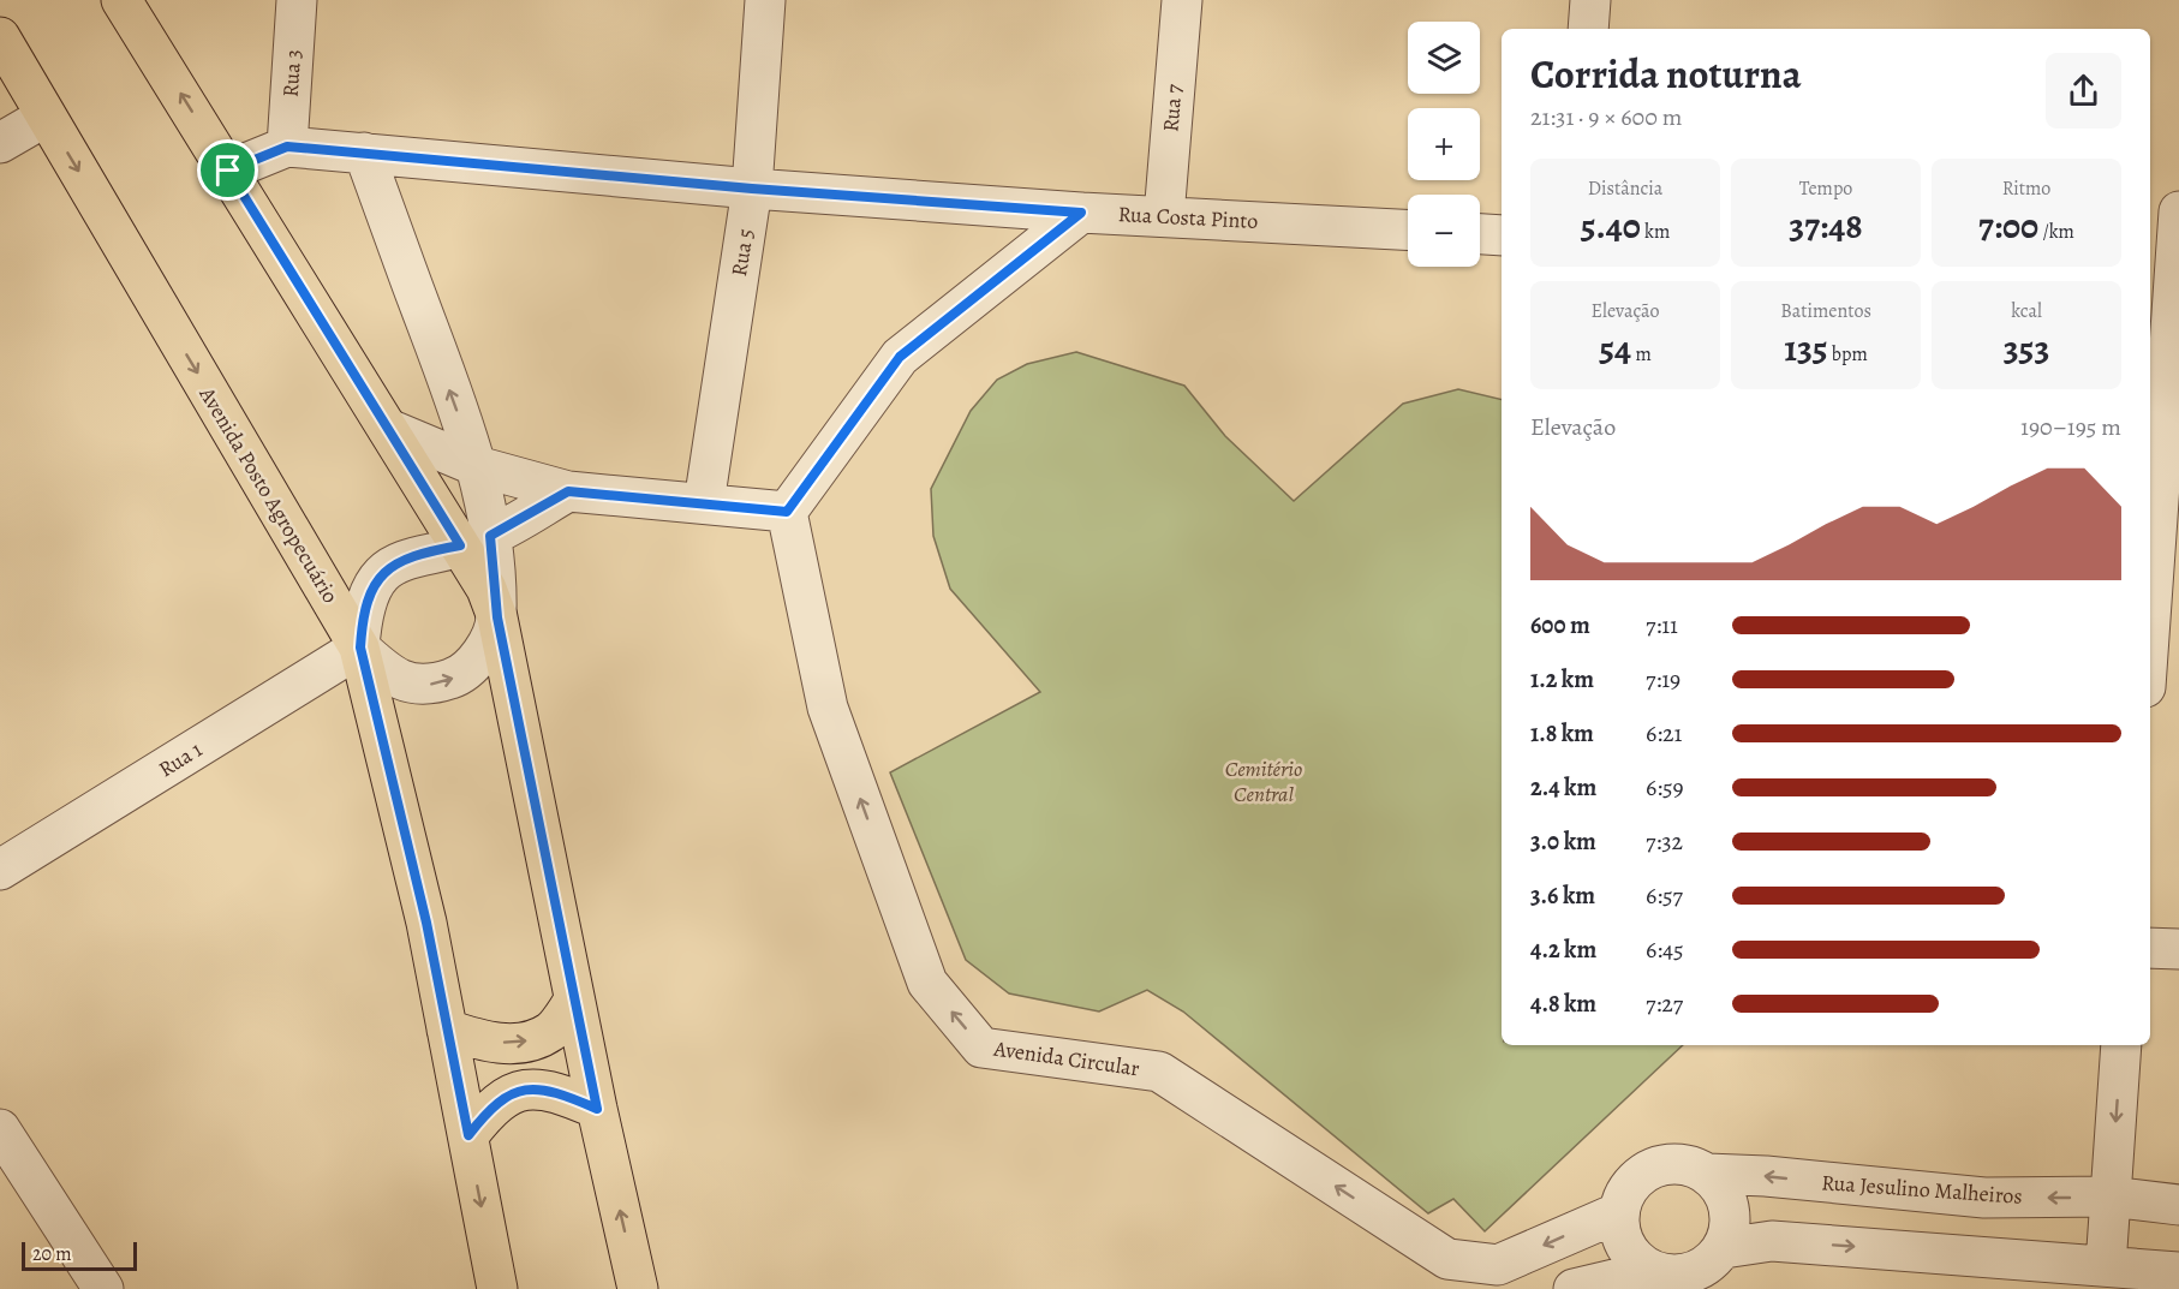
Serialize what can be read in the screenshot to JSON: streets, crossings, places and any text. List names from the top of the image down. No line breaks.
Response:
{"streets":{"main road":["Avenida Posto Agropecuário"],"street":["Rua 3","Rua 7","Rua Costa Pinto","Rua 5","Rua 1","Avenida Circular","Rua Jesulino Malheiros"]},"crossings":[["Rua 3","Rua Costa Pinto"],["Rua 7","Rua Costa Pinto"],["Rua Costa Pinto","Rua 5"],["Avenida Posto Agropecuário","Rua 1"],["Avenida Circular","Rua Jesulino Malheiros"]],"one_way":["Avenida Circular"],"parks":["Cemitério Central"],"scale_bar":"20 m","page":{"map_buttons":["+","−"],"heading":["Corrida noturna","21:31 · 9 × 600 m"],"stats":[["Distância","5.40 km"],["Tempo","37:48"],["Ritmo","7:00 /km"],["Elevação","54 m"],["Batimentos","135 bpm"],["kcal","353"]],"chart":["Elevação","190–195 m"],"list":[{"name":"600 m","note":"7:11"},{"name":"1.2 km","note":"7:19"},{"name":"1.8 km","note":"6:21"},{"name":"2.4 km","note":"6:59"},{"name":"3.0 km","note":"7:32"},{"name":"3.6 km","note":"6:57"},{"name":"4.2 km","note":"6:45"},{"name":"4.8 km","note":"7:27"}],"scale":"20 m"}}
